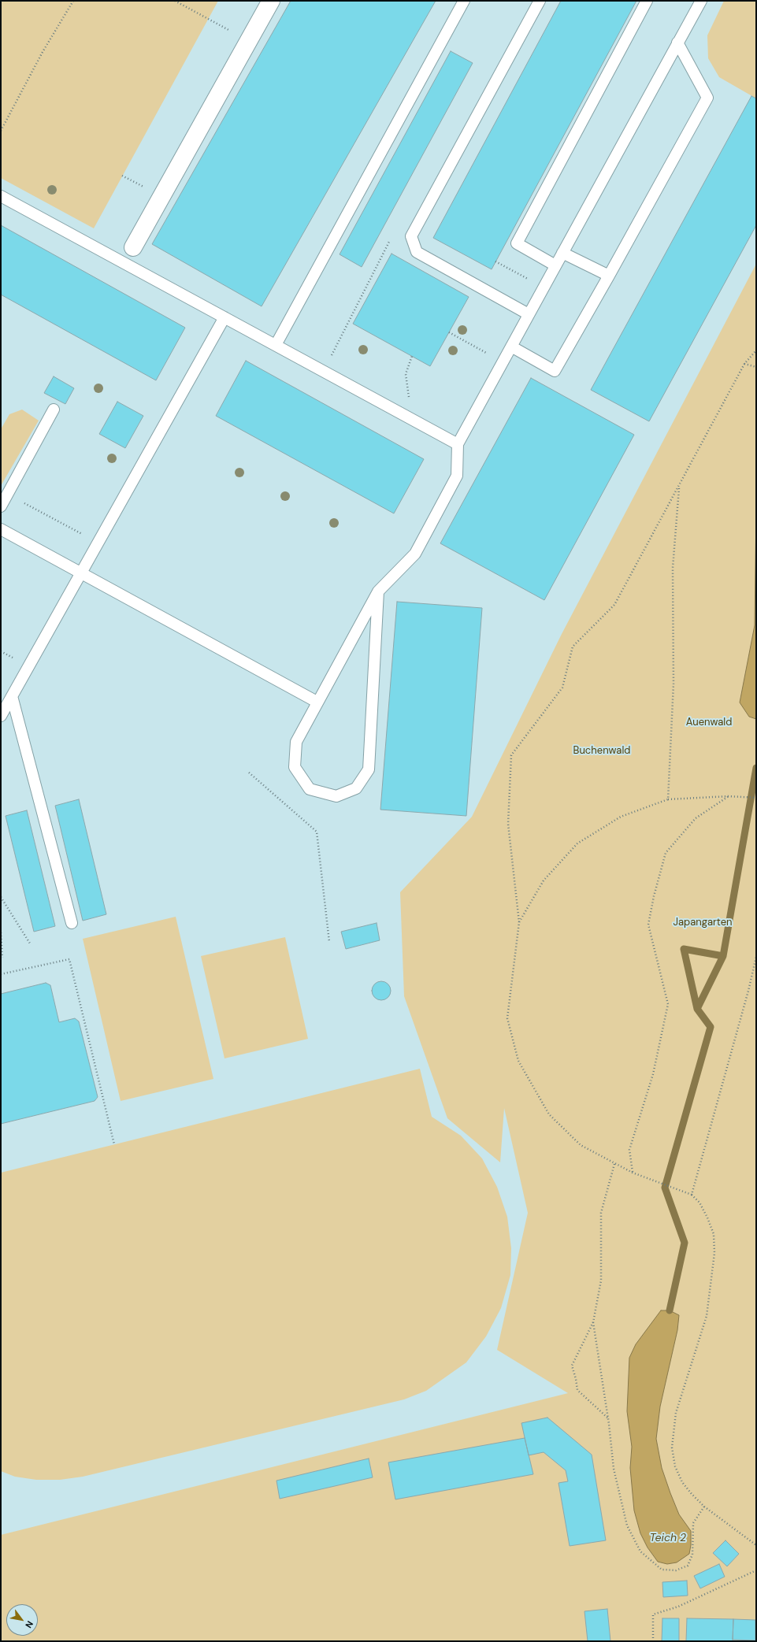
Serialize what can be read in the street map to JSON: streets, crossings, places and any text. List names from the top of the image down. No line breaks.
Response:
{"water":["Teich 2"],"parks":["Auenwald","Buchenwald","Japangarten"],"north":"bottom right"}
